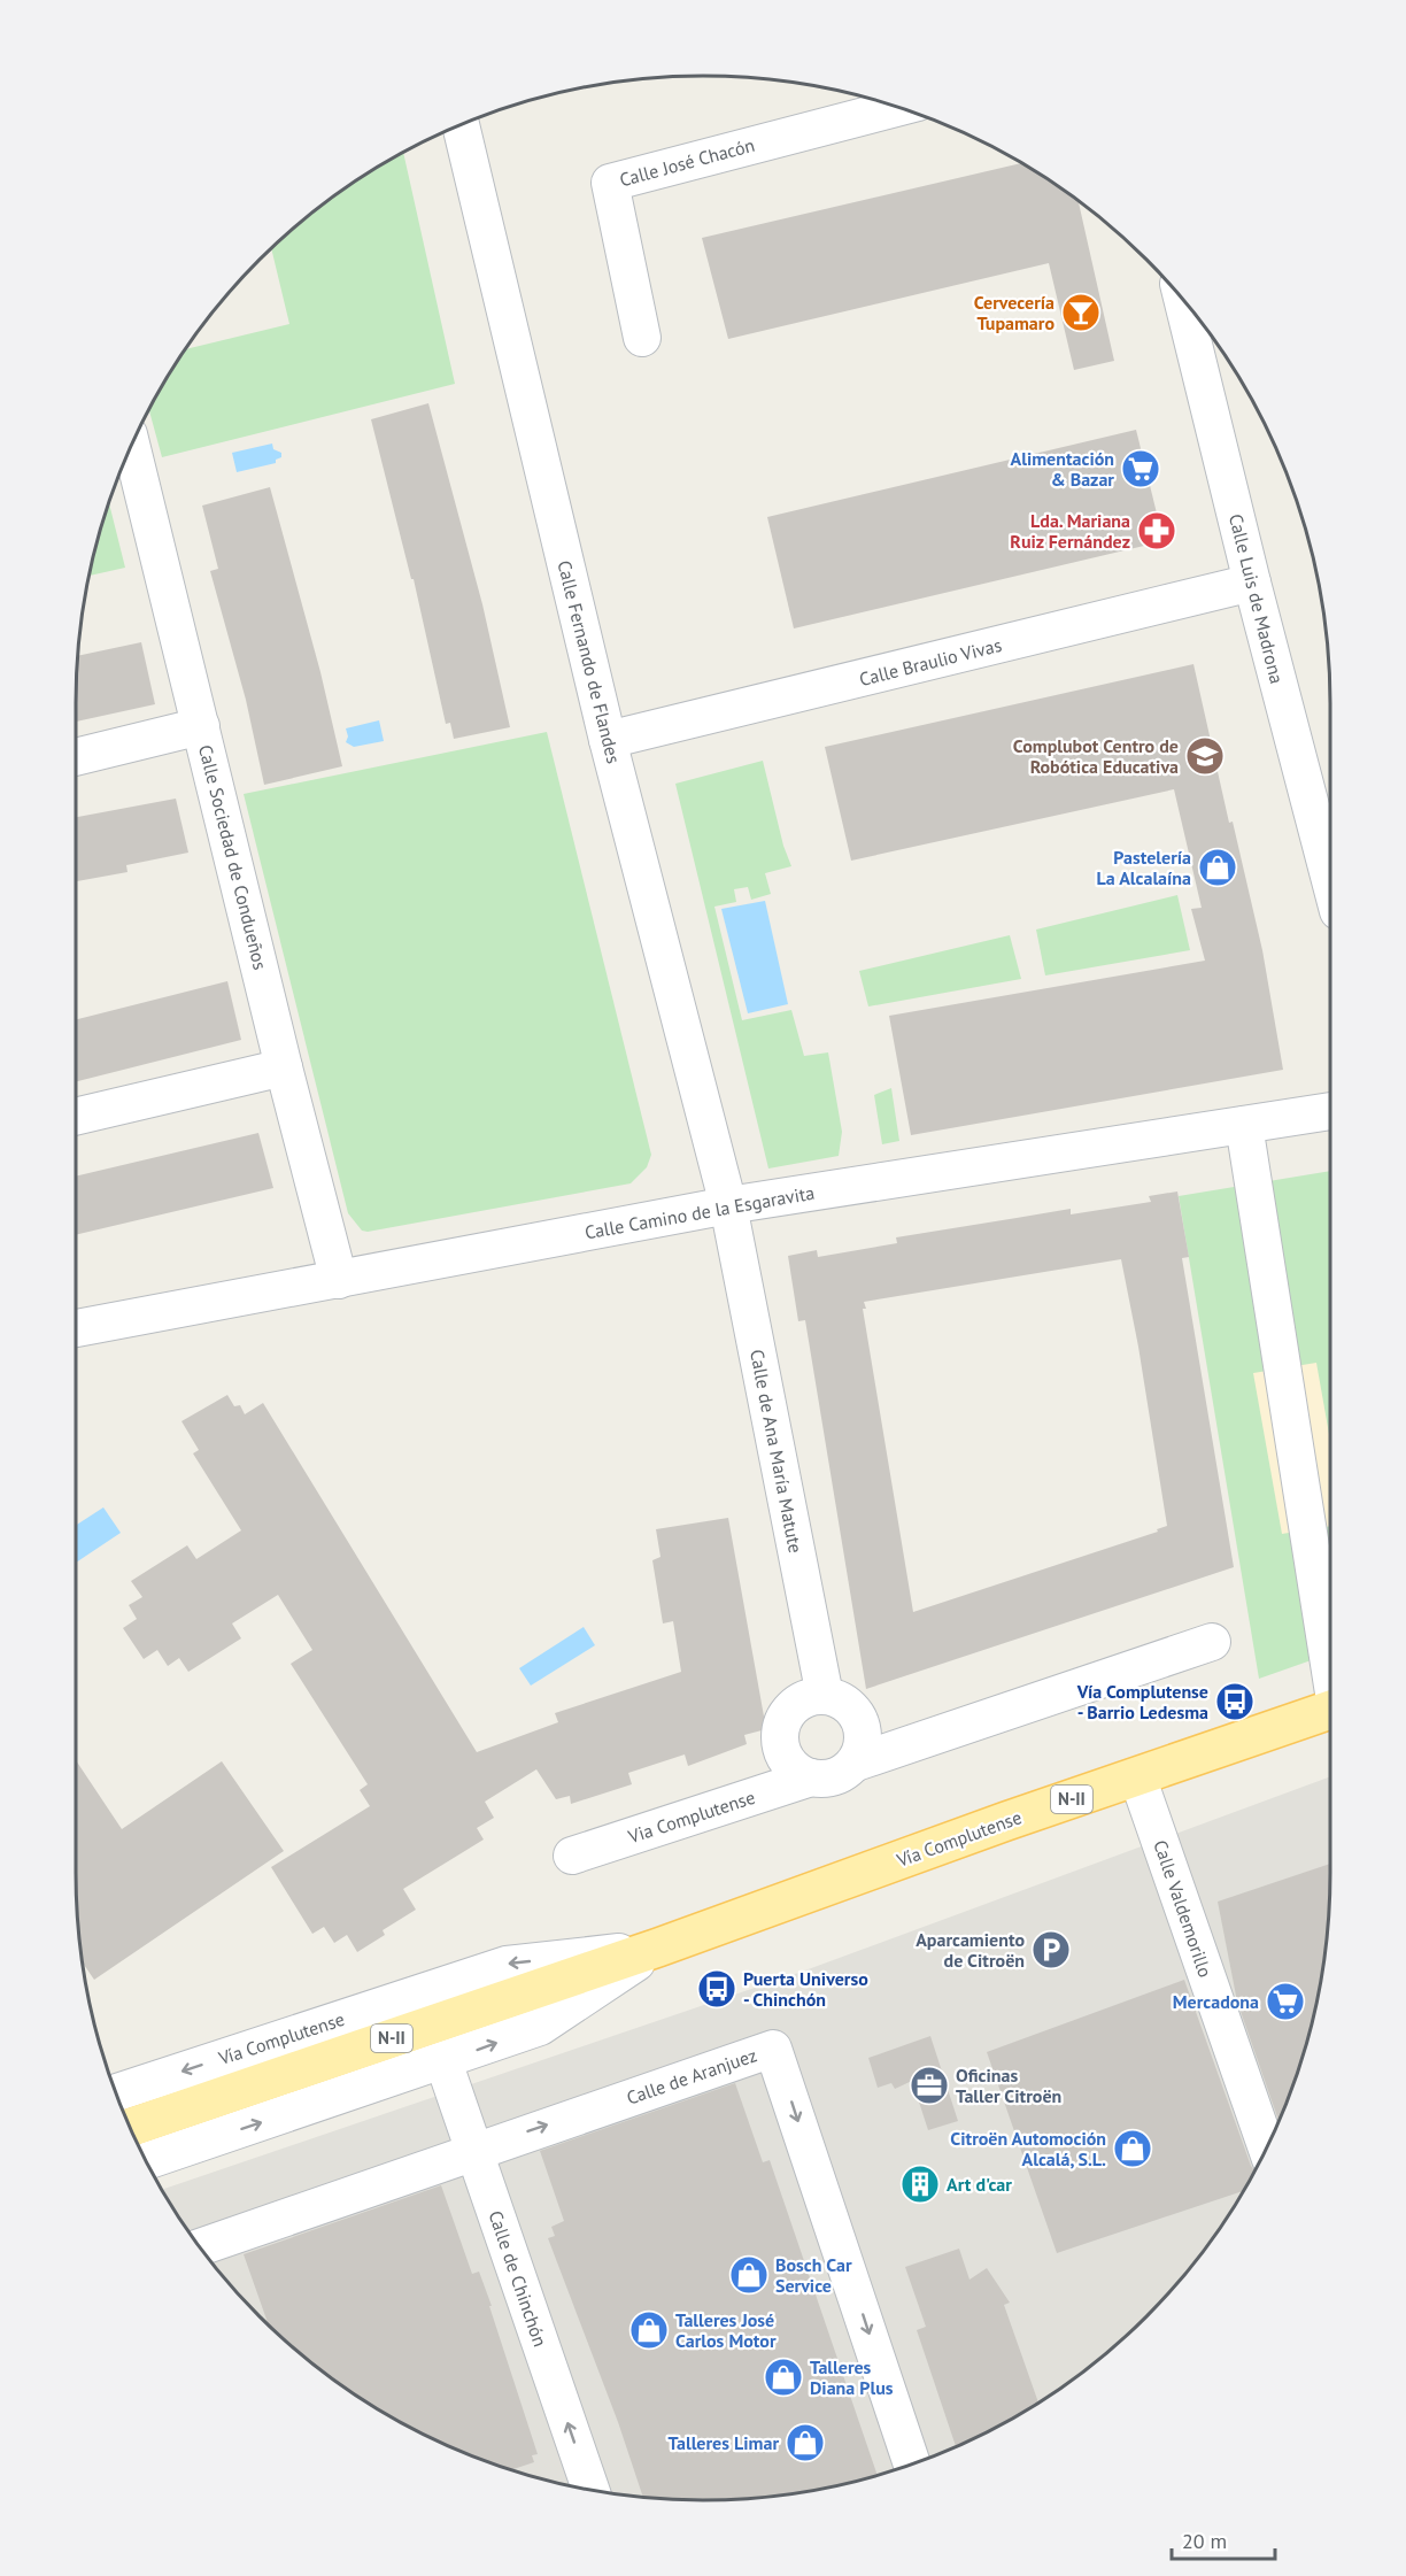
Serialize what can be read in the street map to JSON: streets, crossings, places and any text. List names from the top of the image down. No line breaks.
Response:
{"streets":{"main road":["N-II","Vía Complutense"],"street":["Calle José Chacón","Calle Luis de Madrona","Calle Fernando de Flandes","Calle Braulio Vivas","Calle Sociedad de Condueños","Calle Camino de la Esgaravita","Calle de Ana María Matute","Via Complutense","Calle Valdemorillo","Calle de Aranjuez","Calle de Chinchón"]},"crossings":[["Calle Luis de Madrona","Calle Braulio Vivas"],["Calle Fernando de Flandes","Calle Braulio Vivas"],["Calle Fernando de Flandes","Calle Camino de la Esgaravita"],["Calle Fernando de Flandes","Calle de Ana María Matute"],["Calle Sociedad de Condueños","Calle Camino de la Esgaravita"],["Calle Camino de la Esgaravita","Calle de Ana María Matute"],["Calle de Ana María Matute","Via Complutense"],["Vía Complutense","Calle Valdemorillo"],["Vía Complutense","Calle de Chinchón"],["Calle de Aranjuez","Calle de Chinchón"]],"one_way":["Calle de Chinchón"],"places":{"bar":["Cervecería Tupamaro"],"supermarket":["Alimentación & Bazar","Mercadona"],"pharmacy":["Lda. Mariana Ruiz Fernández"],"school or university":["Complubot Centro de Robótica Educativa"],"shop":["Pastelería La Alcalaína","Citroën Automoción Alcalá, S.L.","Bosch Car Service","Talleres José Carlos Motor","Talleres Diana Plus","Talleres Limar"],"bus stop":["Vía Complutense - Barrio Ledesma","Puerta Universo - Chinchón"],"parking":["Aparcamiento de Citroën"],"office":["Oficinas Taller Citroën"],"building":["Art d'car"]},"scale_bar":"20 m"}
